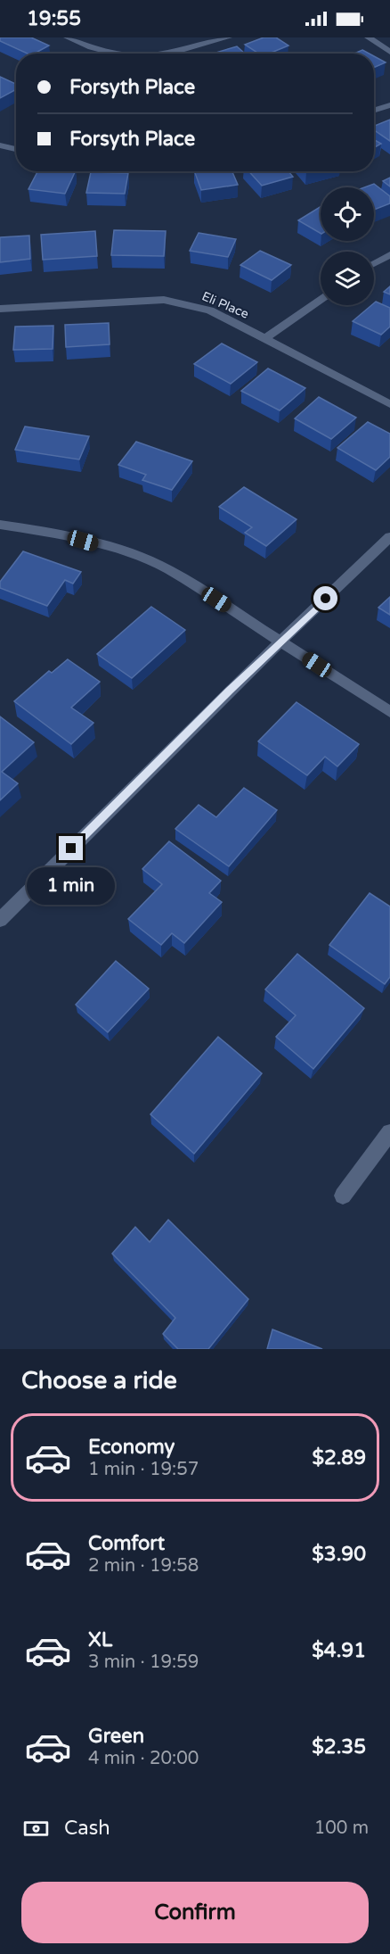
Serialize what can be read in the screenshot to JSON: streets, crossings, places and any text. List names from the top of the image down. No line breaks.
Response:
{"streets":{"street":["Eli Place"]},"page":{"status":"19:55","banner":["Forsyth Place","Forsyth Place"],"bubble":"1 min","heading":"Choose a ride","list":[{"name":"Economy","note":"1 min · 19:57","value":"$2.89"},{"name":"Comfort","note":"2 min · 19:58","value":"$3.90"},{"name":"XL","note":"3 min · 19:59","value":"$4.91"},{"name":"Green","note":"4 min · 20:00","value":"$2.35"}],"pay":["Cash","100 m"],"buttons":"Confirm"}}
